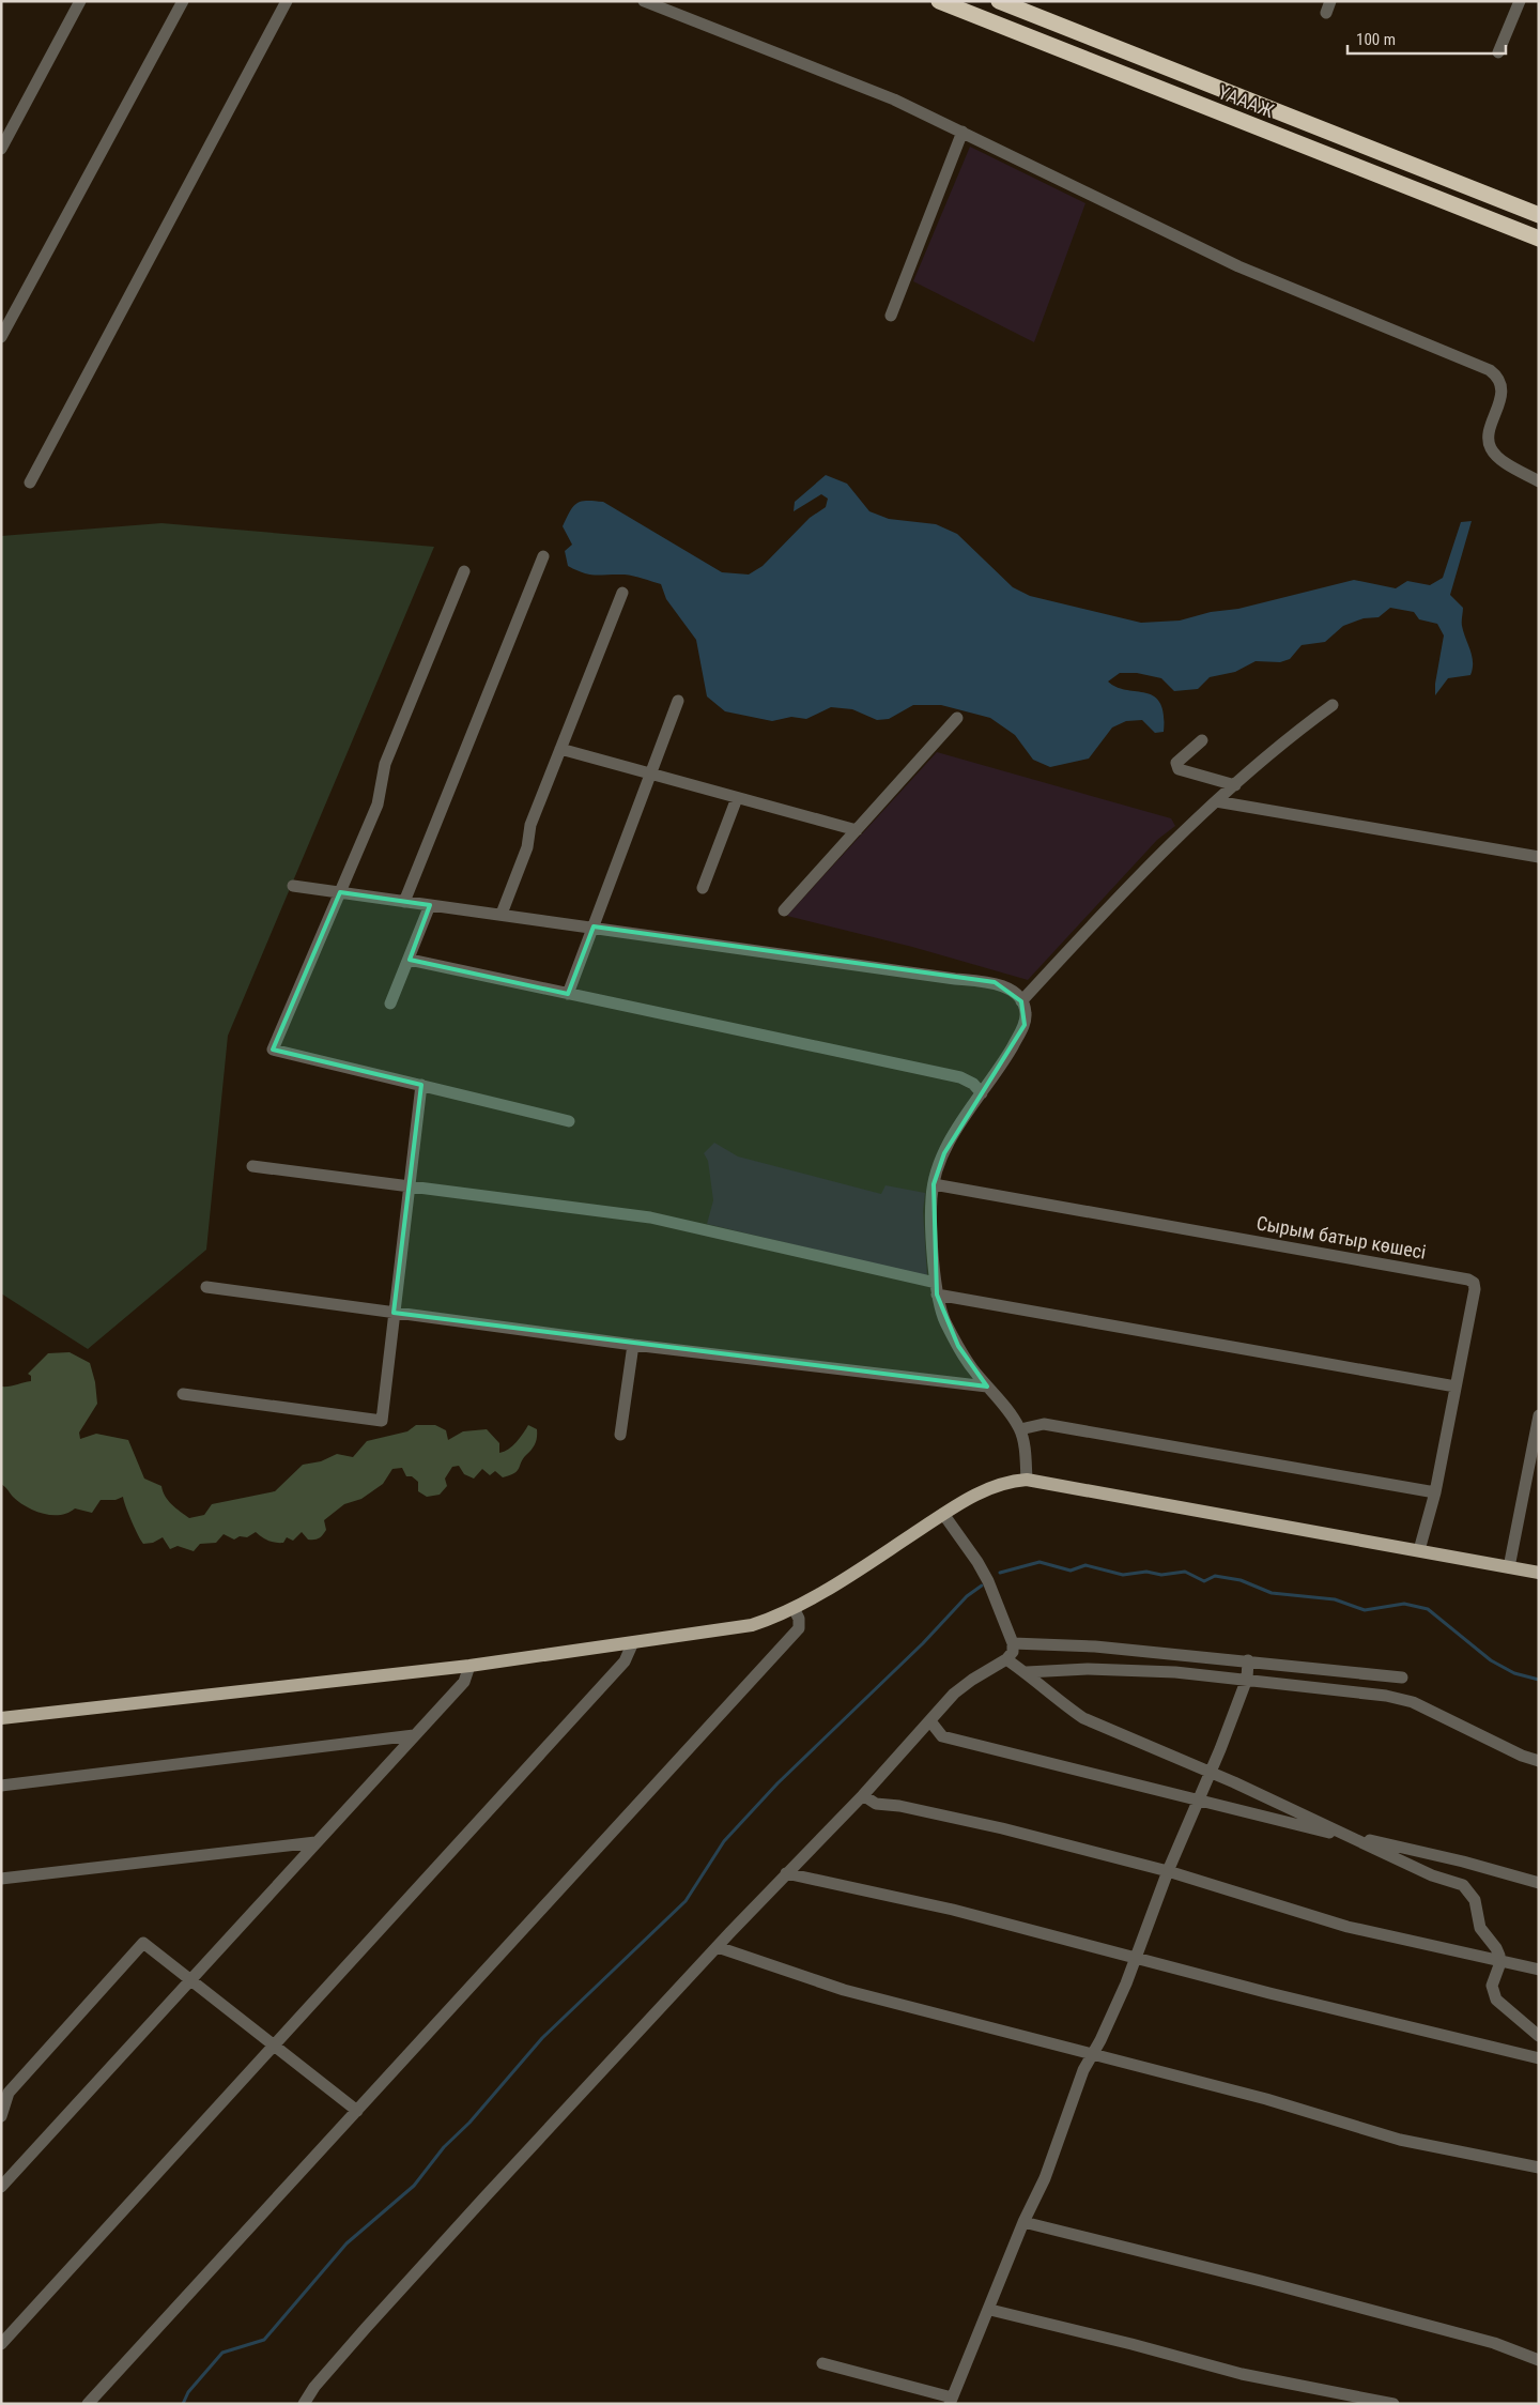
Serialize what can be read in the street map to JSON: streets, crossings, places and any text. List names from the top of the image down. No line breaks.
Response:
{"streets":{"highway":["ҮАААЖ"],"street":["Сырым батыр көшесі"]},"scale_bar":"100 m"}
